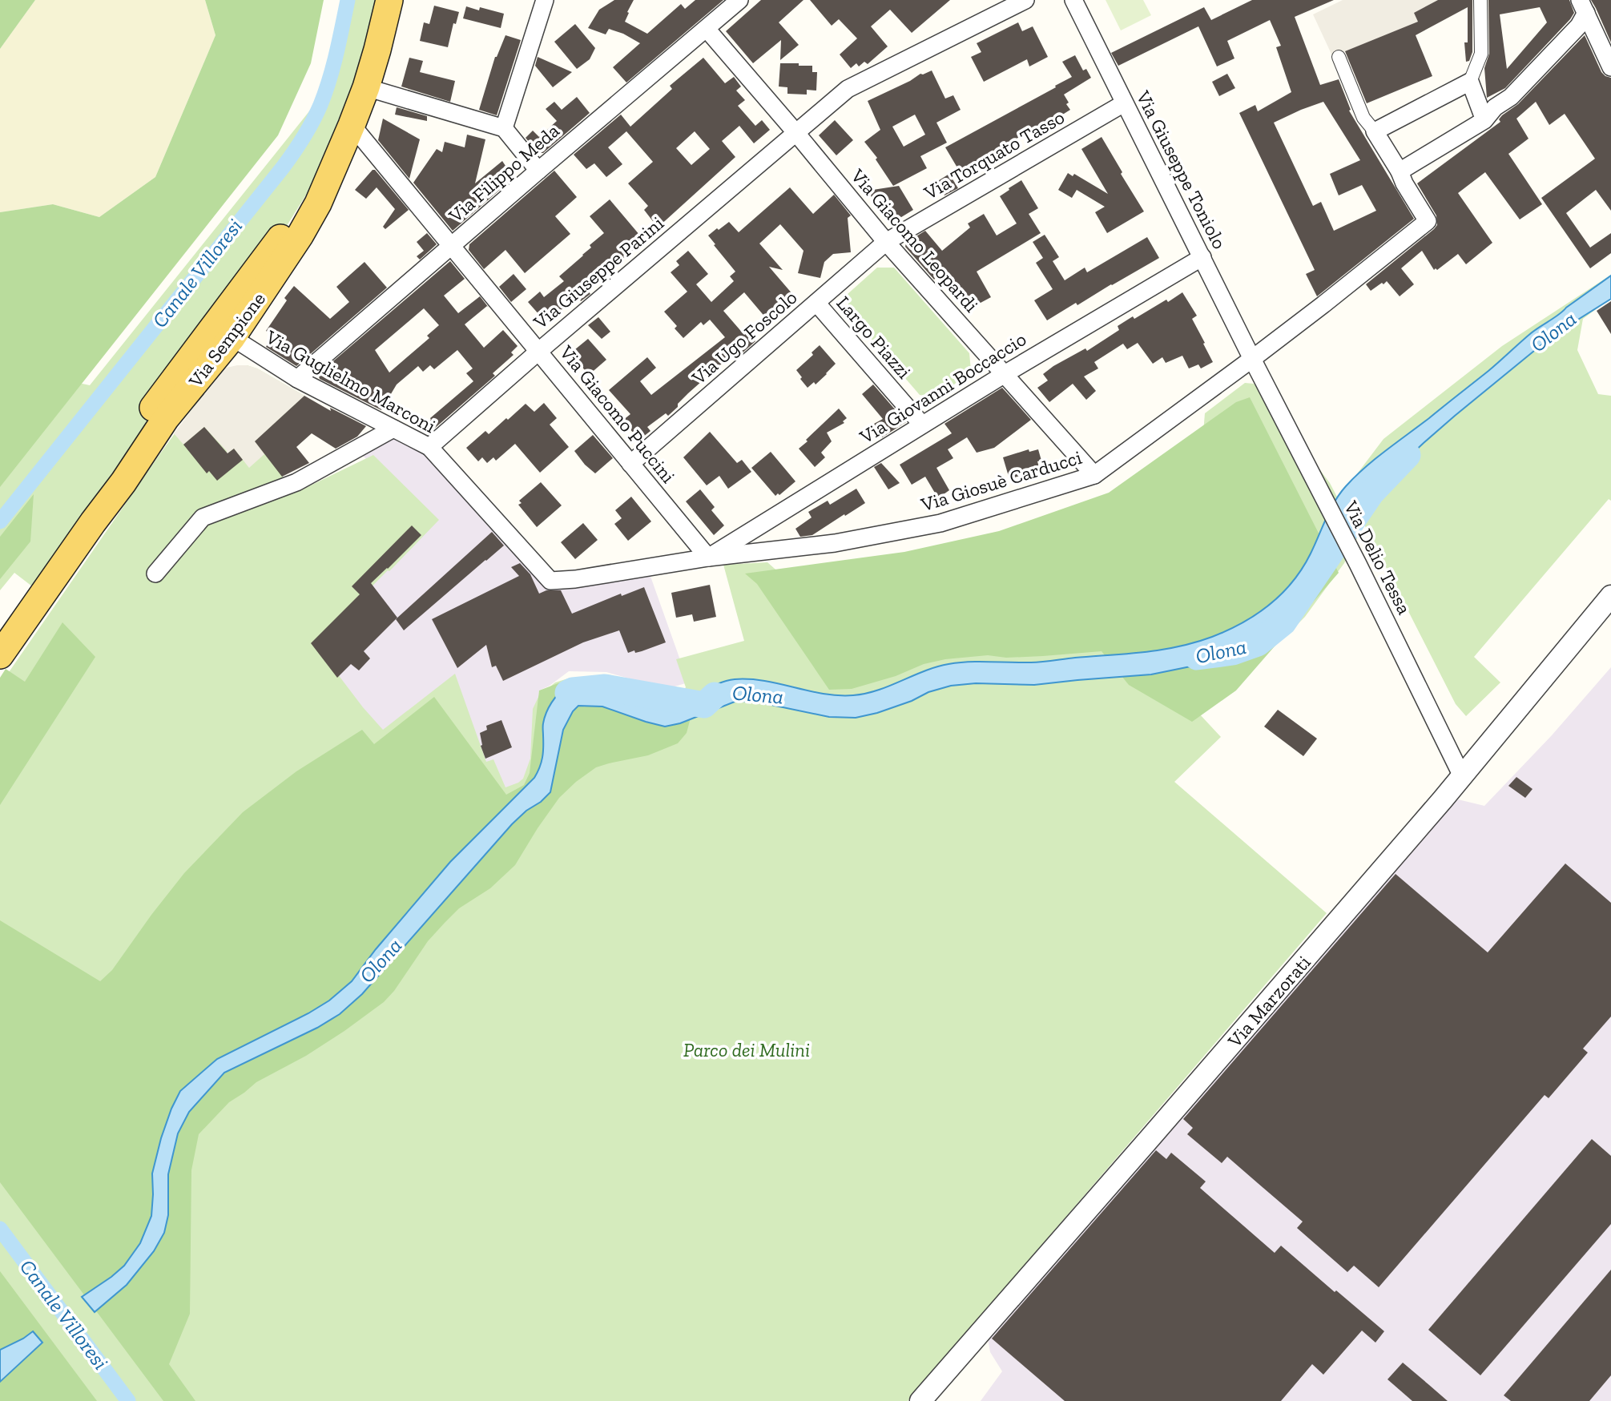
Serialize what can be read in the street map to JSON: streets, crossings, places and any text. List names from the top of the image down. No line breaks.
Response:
{"streets":{"main road":["Via Sempione"],"street":["Via Torquato Tasso","Via Giuseppe Toniolo","Via Filippo Meda","Via Giacomo Leopardi","Via Giuseppe Parini","Via Ugo Foscolo","Largo Piazzi","Via Guglielmo Marconi","Via Giovanni Boccaccio","Via Giacomo Puccini","Via Giosuè Carducci","Via Delio Tessa","Via Marzorati"]},"crossings":[["Via Torquato Tasso","Via Giuseppe Toniolo"],["Via Torquato Tasso","Via Giacomo Leopardi"],["Via Torquato Tasso","Via Ugo Foscolo"],["Via Giuseppe Toniolo","Via Giovanni Boccaccio"],["Via Giuseppe Toniolo","Via Giosuè Carducci"],["Via Giuseppe Toniolo","Via Delio Tessa"],["Via Filippo Meda","Via Giacomo Leopardi"],["Via Filippo Meda","Via Guglielmo Marconi"],["Via Filippo Meda","Via Giacomo Puccini"],["Via Giacomo Leopardi","Via Giuseppe Parini"],["Via Giacomo Leopardi","Via Ugo Foscolo"],["Via Giacomo Leopardi","Via Giovanni Boccaccio"],["Via Giacomo Leopardi","Via Giosuè Carducci"],["Via Giuseppe Parini","Via Guglielmo Marconi"],["Via Giuseppe Parini","Via Giacomo Puccini"],["Via Ugo Foscolo","Largo Piazzi"],["Via Ugo Foscolo","Via Giacomo Puccini"],["Largo Piazzi","Via Giovanni Boccaccio"],["Via Sempione","Via Guglielmo Marconi"],["Via Sempione","Via Giacomo Puccini"],["Via Guglielmo Marconi","Via Giosuè Carducci"],["Via Giovanni Boccaccio","Via Giacomo Puccini"],["Via Giovanni Boccaccio","Via Giosuè Carducci"],["Via Giacomo Puccini","Via Giosuè Carducci"],["Via Giosuè Carducci","Via Delio Tessa"],["Via Delio Tessa","Via Marzorati"]],"water":["Canale Villoresi","Olona"],"parks":["Parco dei Mulini"]}
